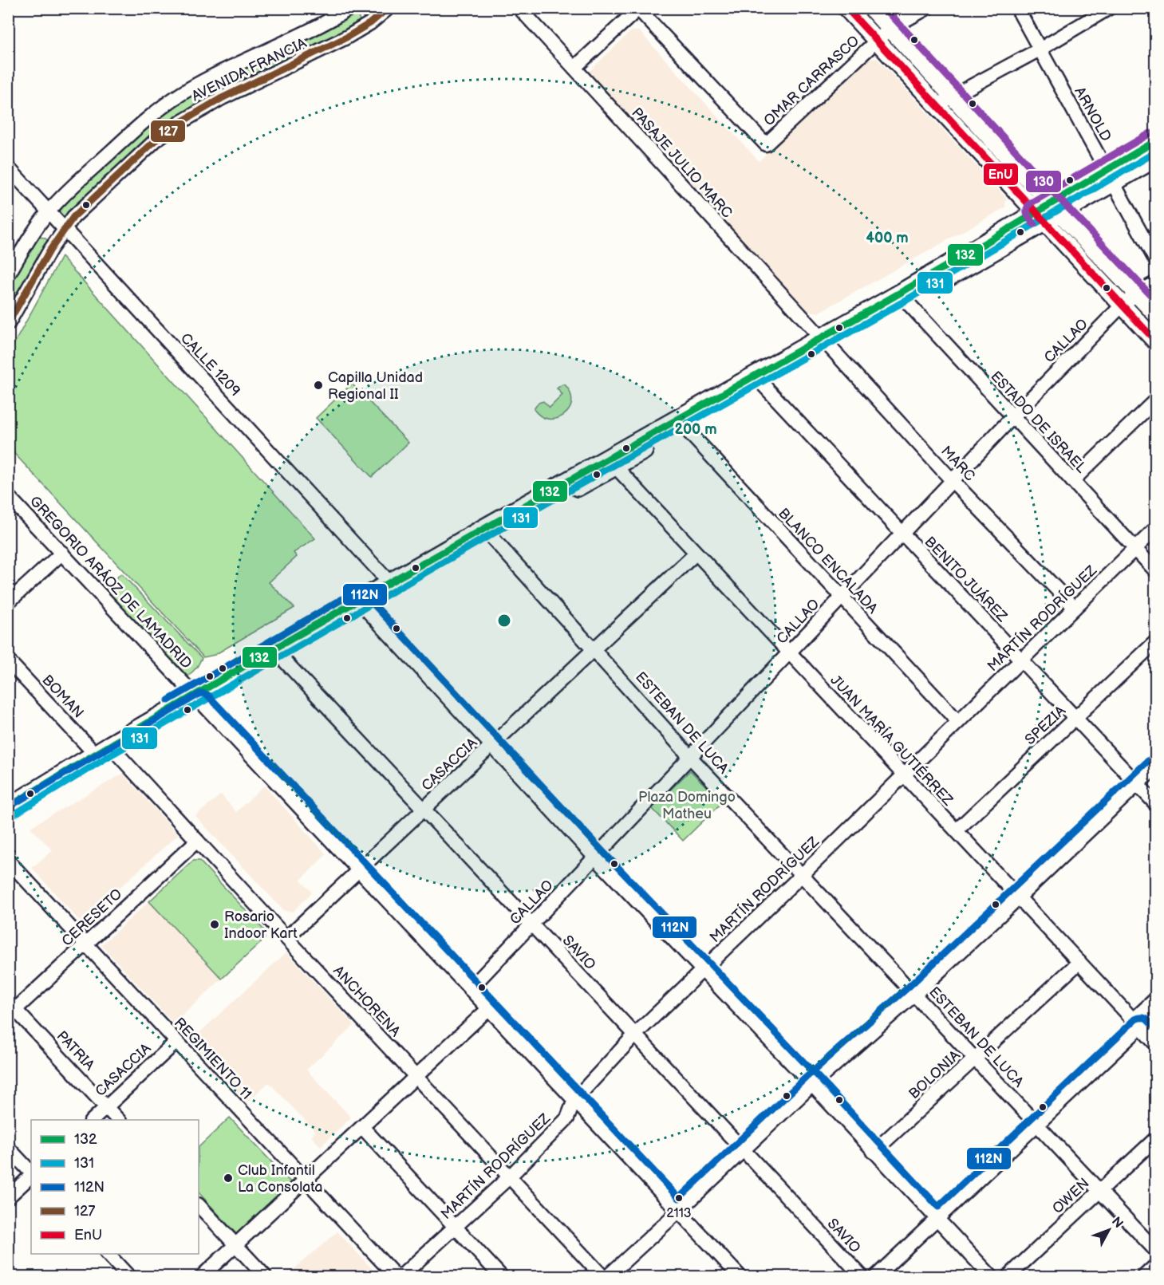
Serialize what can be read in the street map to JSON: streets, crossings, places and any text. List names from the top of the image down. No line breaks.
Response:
{"streets":{"street":["AVENIDA FRANCIA","OMAR CARRASCO","ARNOLD","PASAJE JULIO MARC","CALLAO","CALLE 1209","ESTADO DE ISRAEL","MARC","BLANCO ENCALADA","BENITO JUÁREZ","GREGORIO ARÁOZ DE LAMADRID","MARTÍN RODRÍGUEZ","BOMAN","ESTEBAN DE LUCA","SPEZIA","JUAN MARÍA GUTIÉRREZ","CASACCIA","CERESETO","SAVIO","ANCHORENA","PATRIA","REGIMIENTO 11","BOLONIA","OWEN"]},"crossings":[["AVENIDA FRANCIA","CALLE 1209"],["PASAJE JULIO MARC","MARC"],["CALLAO","ESTADO DE ISRAEL"],["CALLAO","MARC"],["CALLAO","BLANCO ENCALADA"],["CALLAO","BENITO JUÁREZ"],["CALLAO","GREGORIO ARÁOZ DE LAMADRID"],["CALLAO","ESTEBAN DE LUCA"],["CALLAO","JUAN MARÍA GUTIÉRREZ"],["CALLAO","SAVIO"],["ESTADO DE ISRAEL","MARTÍN RODRÍGUEZ"],["MARC","MARTÍN RODRÍGUEZ"],["BLANCO ENCALADA","MARTÍN RODRÍGUEZ"],["BENITO JUÁREZ","MARTÍN RODRÍGUEZ"],["BENITO JUÁREZ","SPEZIA"],["GREGORIO ARÁOZ DE LAMADRID","MARTÍN RODRÍGUEZ"],["GREGORIO ARÁOZ DE LAMADRID","CASACCIA"],["MARTÍN RODRÍGUEZ","ESTEBAN DE LUCA"],["MARTÍN RODRÍGUEZ","JUAN MARÍA GUTIÉRREZ"],["MARTÍN RODRÍGUEZ","SAVIO"],["MARTÍN RODRÍGUEZ","ANCHORENA"],["BOMAN","ANCHORENA"],["ESTEBAN DE LUCA","CASACCIA"],["ESTEBAN DE LUCA","BOLONIA"],["ESTEBAN DE LUCA","OWEN"],["SPEZIA","JUAN MARÍA GUTIÉRREZ"],["JUAN MARÍA GUTIÉRREZ","CASACCIA"],["JUAN MARÍA GUTIÉRREZ","BOLONIA"],["CASACCIA","SAVIO"],["CASACCIA","ANCHORENA"],["CASACCIA","PATRIA"],["CASACCIA","REGIMIENTO 11"],["CERESETO","ANCHORENA"],["CERESETO","PATRIA"],["CERESETO","REGIMIENTO 11"]],"parks":["Plaza Domingo Matheu"],"places":["Capilla Unidad Regional II","Rosario Indoor Kart","Club Infantil La Consolata","2113"],"lines":["transit line 127","transit line EnU","transit line 130","transit line 132","transit line 131","transit line 112N"],"legend":["132","131","112N","127","EnU"],"north":"top right","rings":["400 m","200 m"]}
